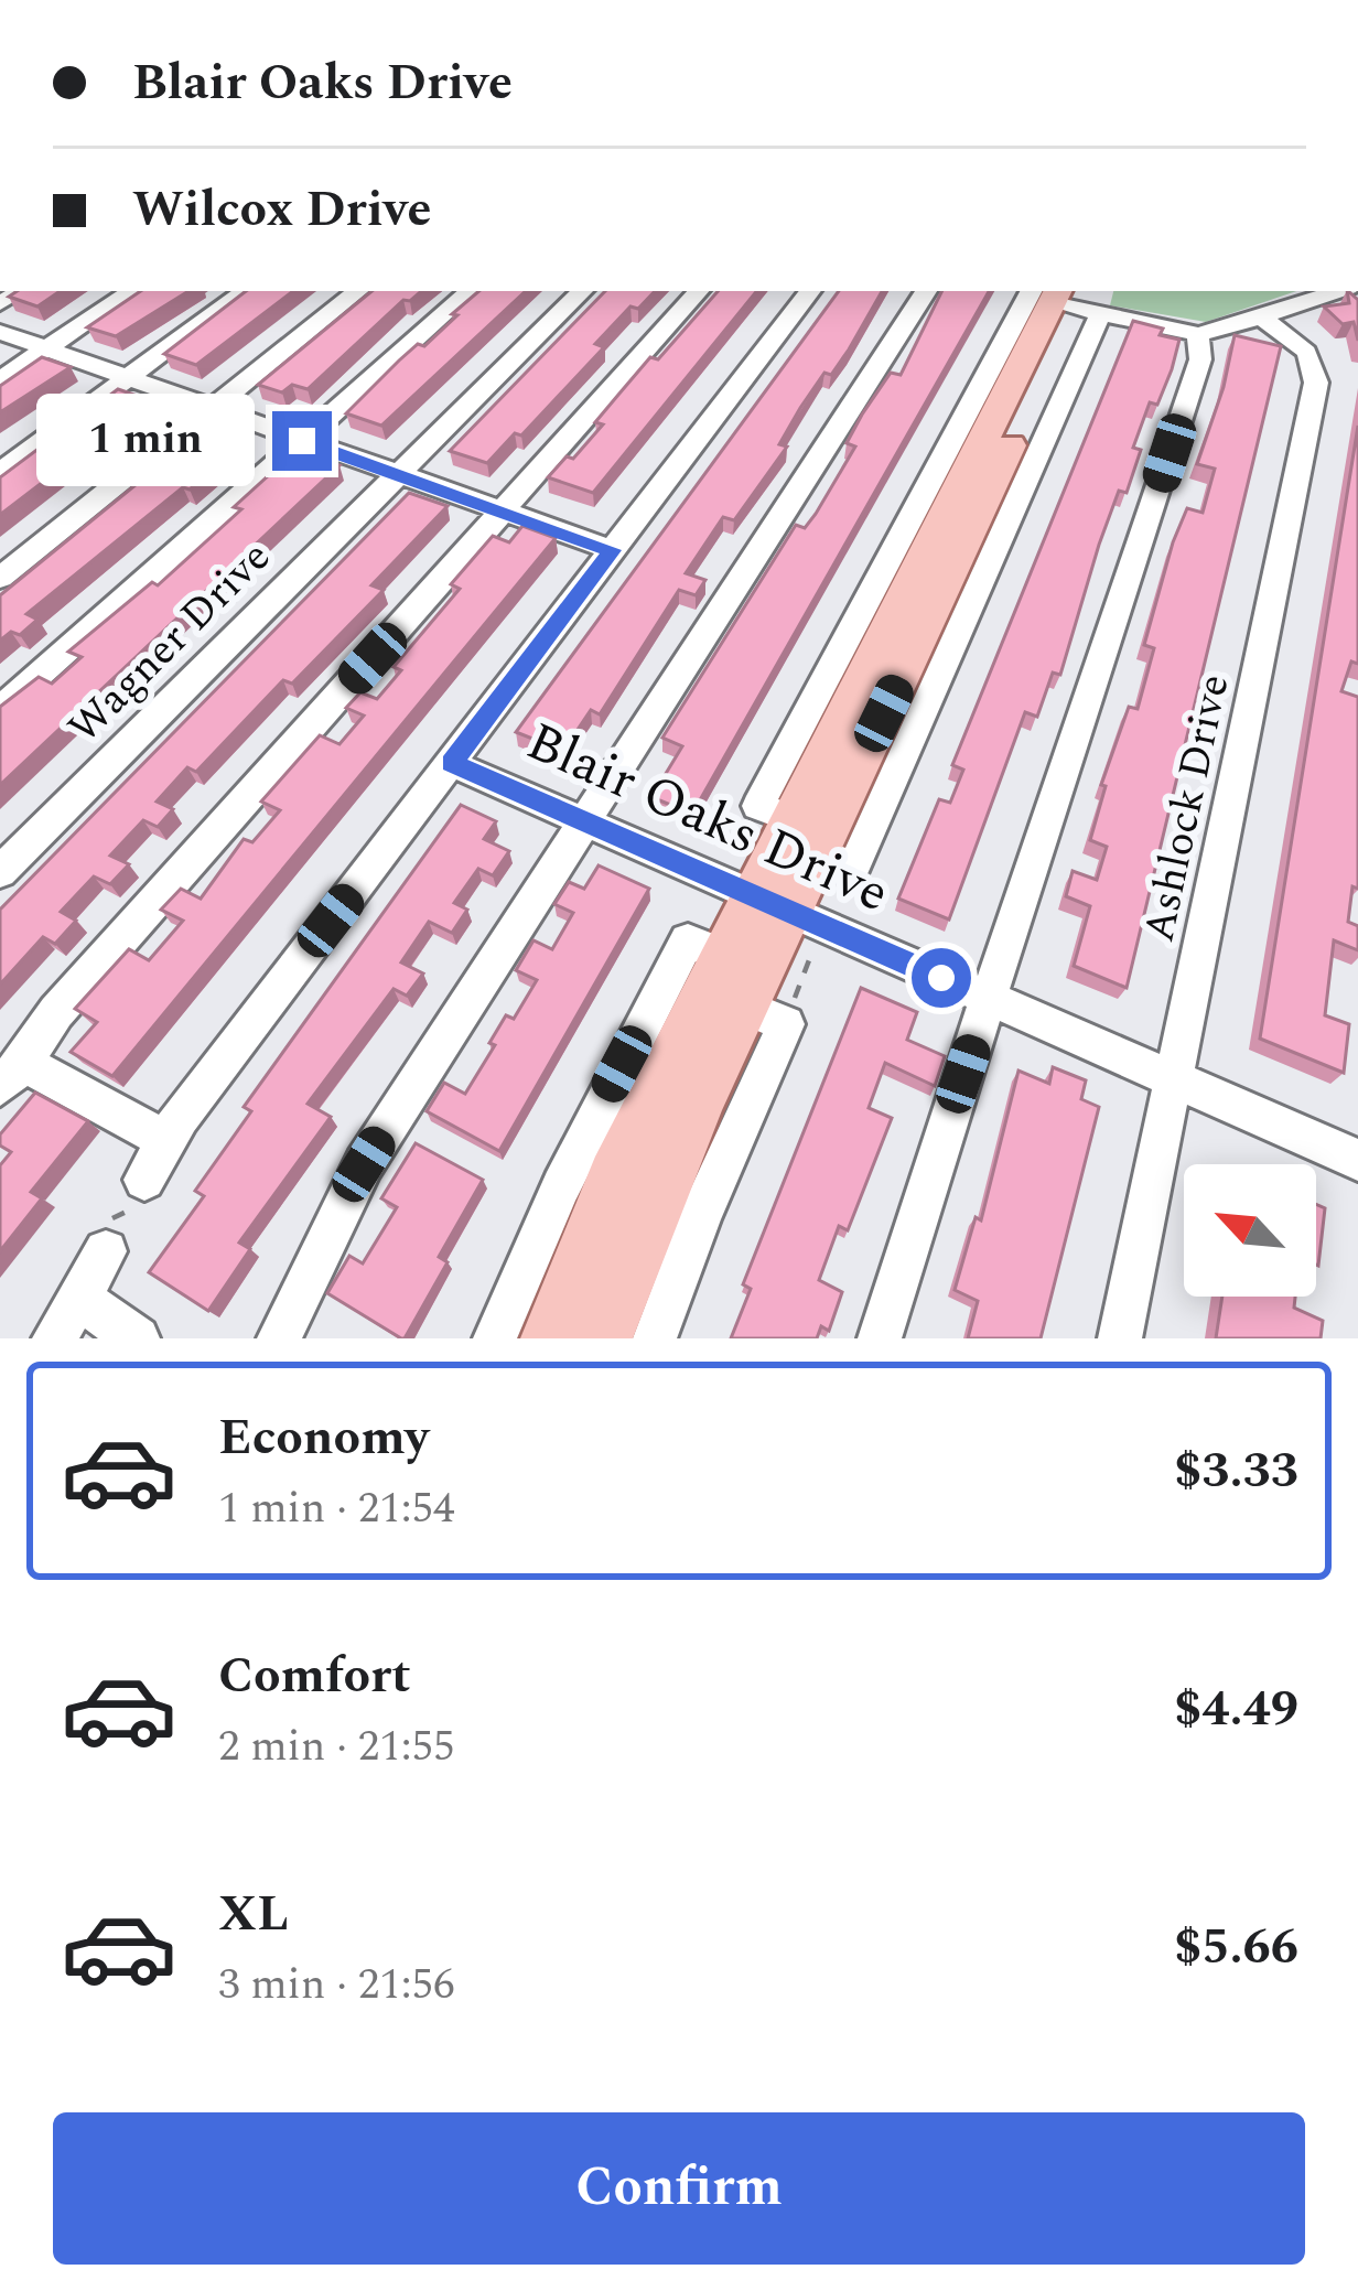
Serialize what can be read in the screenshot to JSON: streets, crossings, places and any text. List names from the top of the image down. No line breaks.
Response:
{"streets":{"street":["Wagner Drive","Ashlock Drive","Blair Oaks Drive"]},"crossings":[["Ashlock Drive","Blair Oaks Drive"]],"north":"top left","page":{"banner":["Blair Oaks Drive","Wilcox Drive"],"bubble":"1 min","list":[{"name":"Economy","note":"1 min · 21:54","value":"$3.33"},{"name":"Comfort","note":"2 min · 21:55","value":"$4.49"},{"name":"XL","note":"3 min · 21:56","value":"$5.66"}],"buttons":"Confirm"}}
